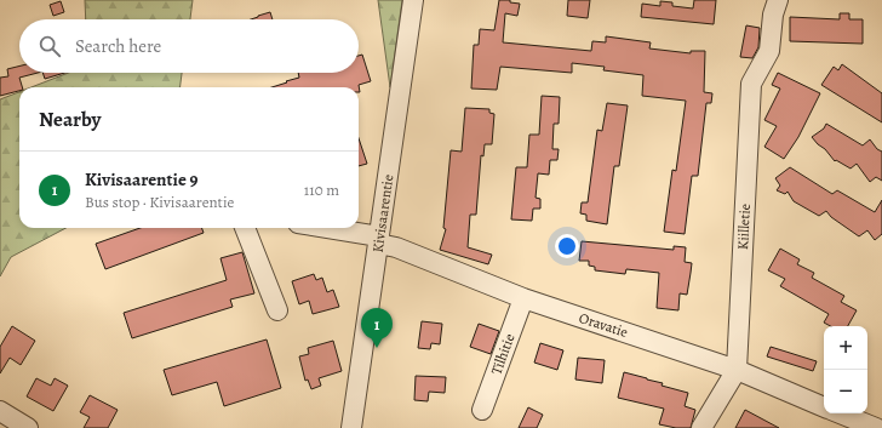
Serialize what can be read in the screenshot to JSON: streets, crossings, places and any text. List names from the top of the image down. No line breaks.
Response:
{"streets":{"street":["Kivisaarentie","Kiilletie","Oravatie","Tilhitie"]},"crossings":[["Kivisaarentie","Oravatie"],["Kiilletie","Oravatie"],["Oravatie","Tilhitie"]],"page":{"search":"Search here","heading":"Nearby","list":[{"mark":"1","name":"Kivisaarentie 9","note":"Bus stop · Kivisaarentie","value":"110 m"}],"pins":"1","map_buttons":["+","−"]}}
